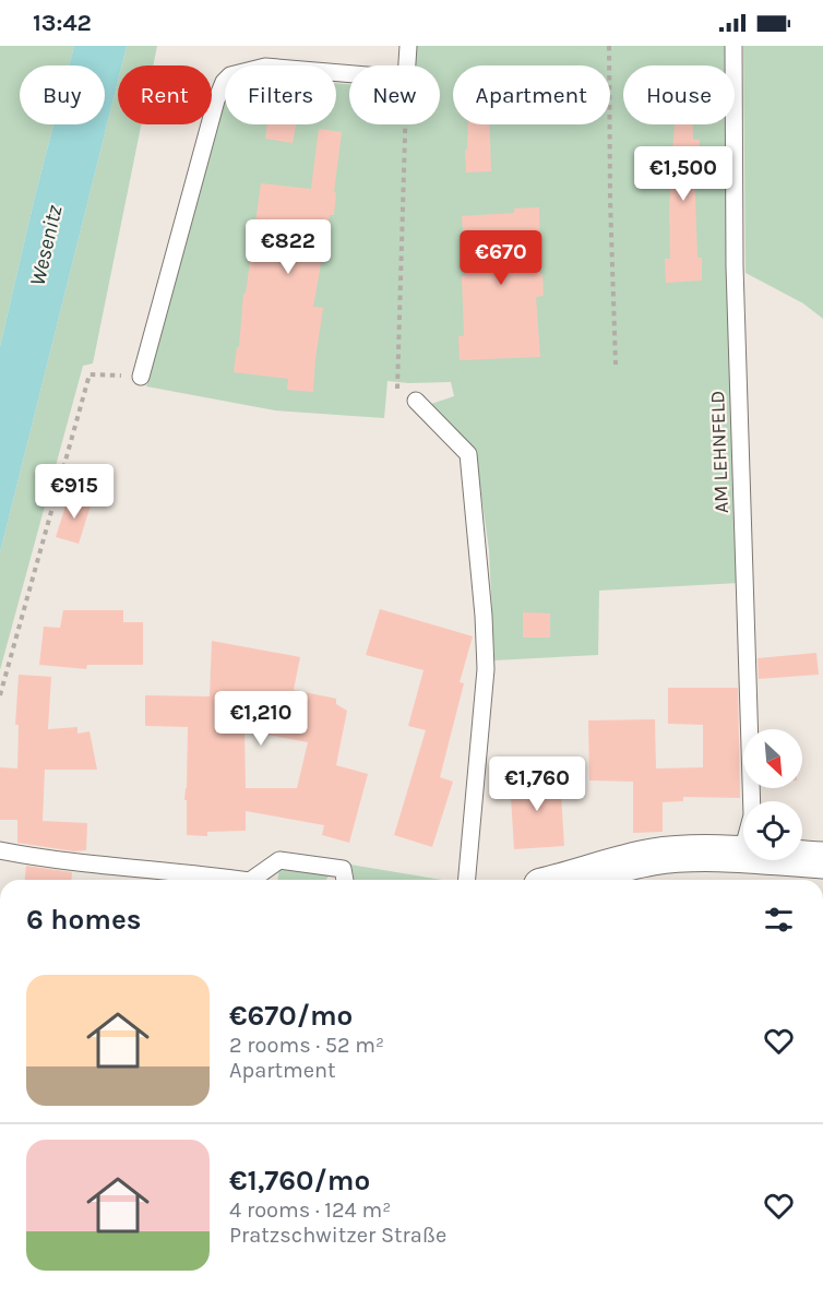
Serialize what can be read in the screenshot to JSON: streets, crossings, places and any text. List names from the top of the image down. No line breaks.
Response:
{"streets":{"lane":["AM LEHNFELD"]},"water":["Wesenitz"],"north":"bottom right","page":{"status":"13:42","chip":["Buy","Rent","Filters","New","Apartment","House"],"price":["€1,500","€822","€670","€915","€1,210","€1,760"],"heading":"6 homes","list":[{"name":"€670/mo","note":"2 rooms · 52 m² · Apartment"},{"name":"€1,760/mo","note":"4 rooms · 124 m² · Pratzschwitzer Straße"}]}}
